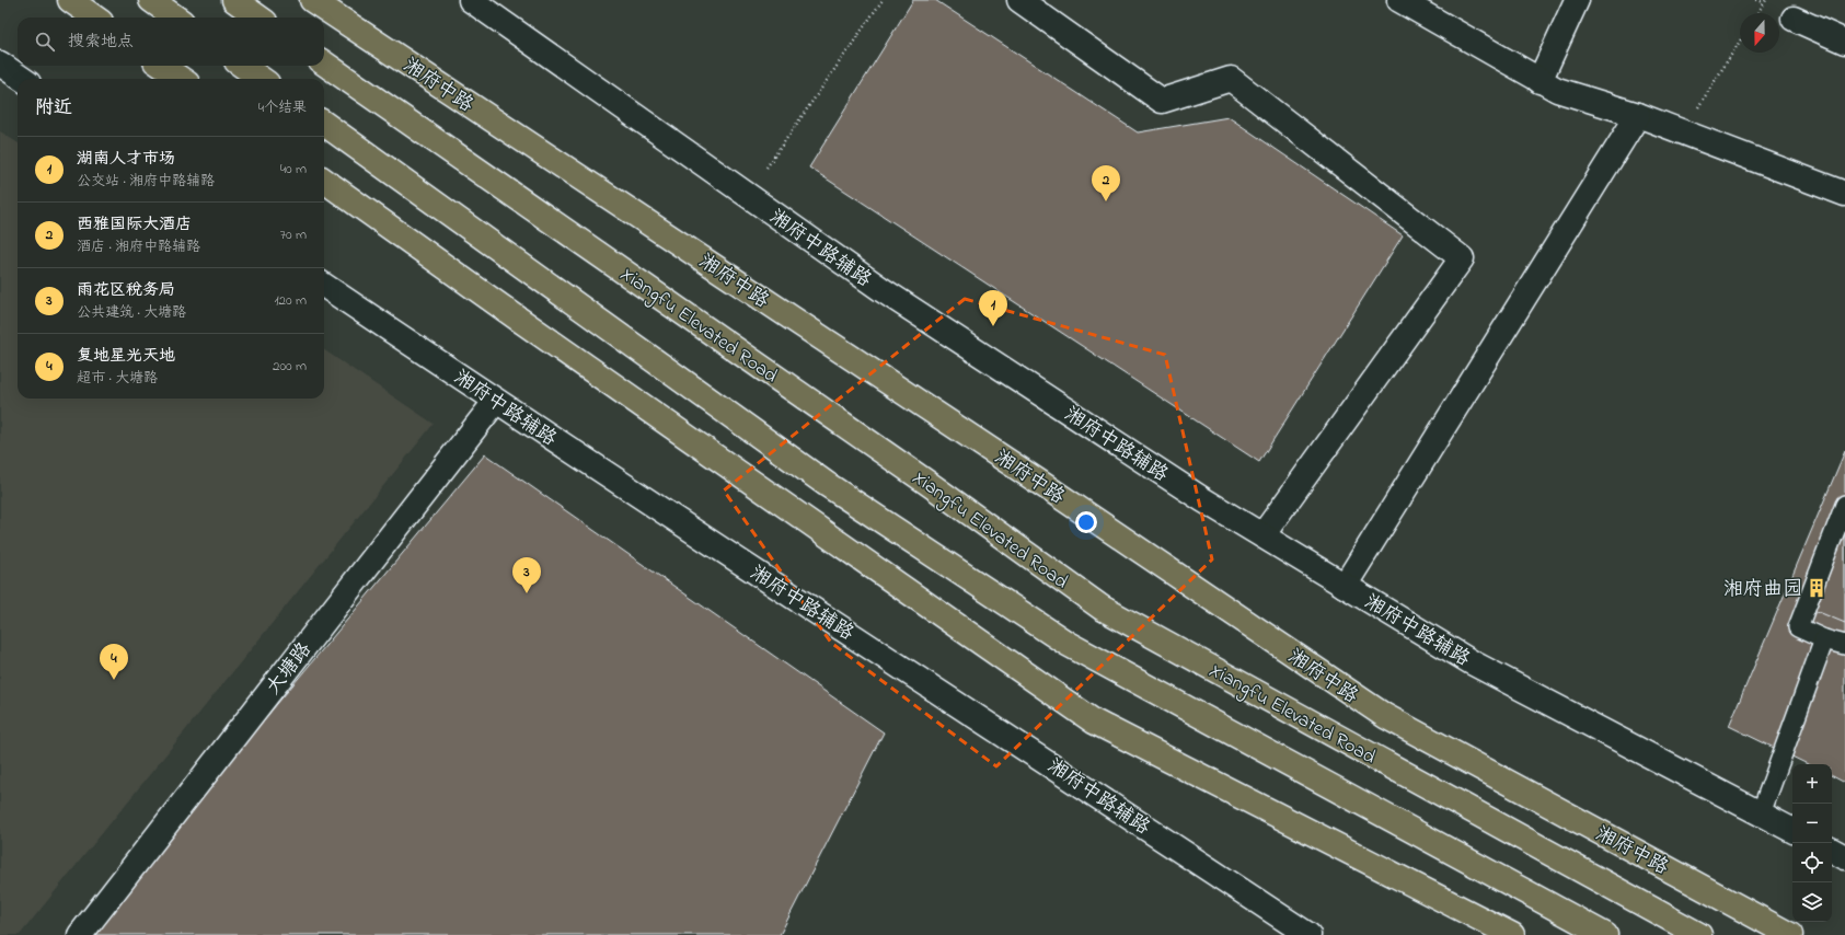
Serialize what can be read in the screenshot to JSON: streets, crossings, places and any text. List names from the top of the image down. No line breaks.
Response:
{"streets":{"main road":["湘府中路","Xiangfu Elevated Road"],"street":["湘府中路辅路","大塘路"]},"crossings":[["湘府中路辅路","大塘路"]],"places":{"building":["湘府曲园"]},"north":"bottom","page":{"search":"搜索地点","heading":["附近","4个结果"],"list":[{"mark":"1","name":"湖南人才市场","note":"公交站 · 湘府中路辅路","value":"40 m"},{"mark":"2","name":"西雅国际大酒店","note":"酒店 · 湘府中路辅路","value":"70 m"},{"mark":"3","name":"雨花区税务局","note":"公共建筑 · 大塘路","value":"120 m"},{"mark":"4","name":"复地星光天地","note":"超市 · 大塘路","value":"200 m"}],"pins":["2","1","3","4"],"map_buttons":["+","−"]}}
